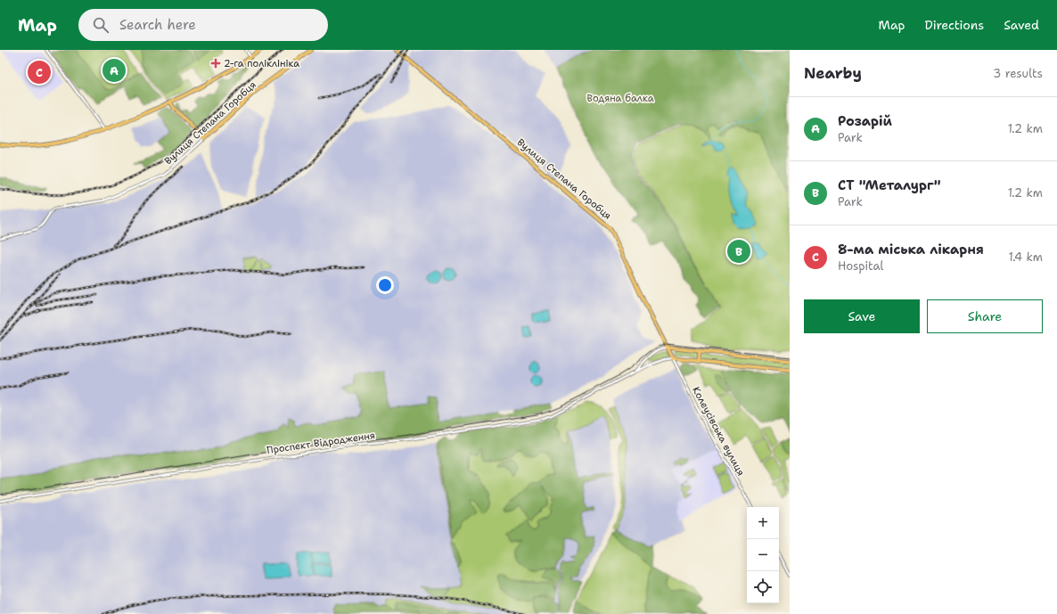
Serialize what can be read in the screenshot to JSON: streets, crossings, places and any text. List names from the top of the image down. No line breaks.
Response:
{"streets":{"main road":["Вулиця Степана Горобця","Проспект Відродження"],"street":["Колеусівська вулиця"]},"crossings":[["Вулиця Степана Горобця","Колеусівська вулиця"],["Вулиця Степана Горобця","Проспект Відродження"],["Колеусівська вулиця","Проспект Відродження"]],"parks":["Водяна балка"],"places":{"health":["2-га поліклініка"]},"page":{"header":"Map","search":"Search here","nav":["Map","Directions","Saved"],"heading":["Nearby","3 results"],"pins":["A","C","B"],"list":[{"mark":"A","name":"Розарій","note":"Park","value":"1.2 km"},{"mark":"B","name":"СТ \"Металург\"","note":"Park","value":"1.2 km"},{"mark":"C","name":"8-ма міська лікарня","note":"Hospital","value":"1.4 km"}],"buttons":["Save","Share"],"map_buttons":["+","−"]}}
